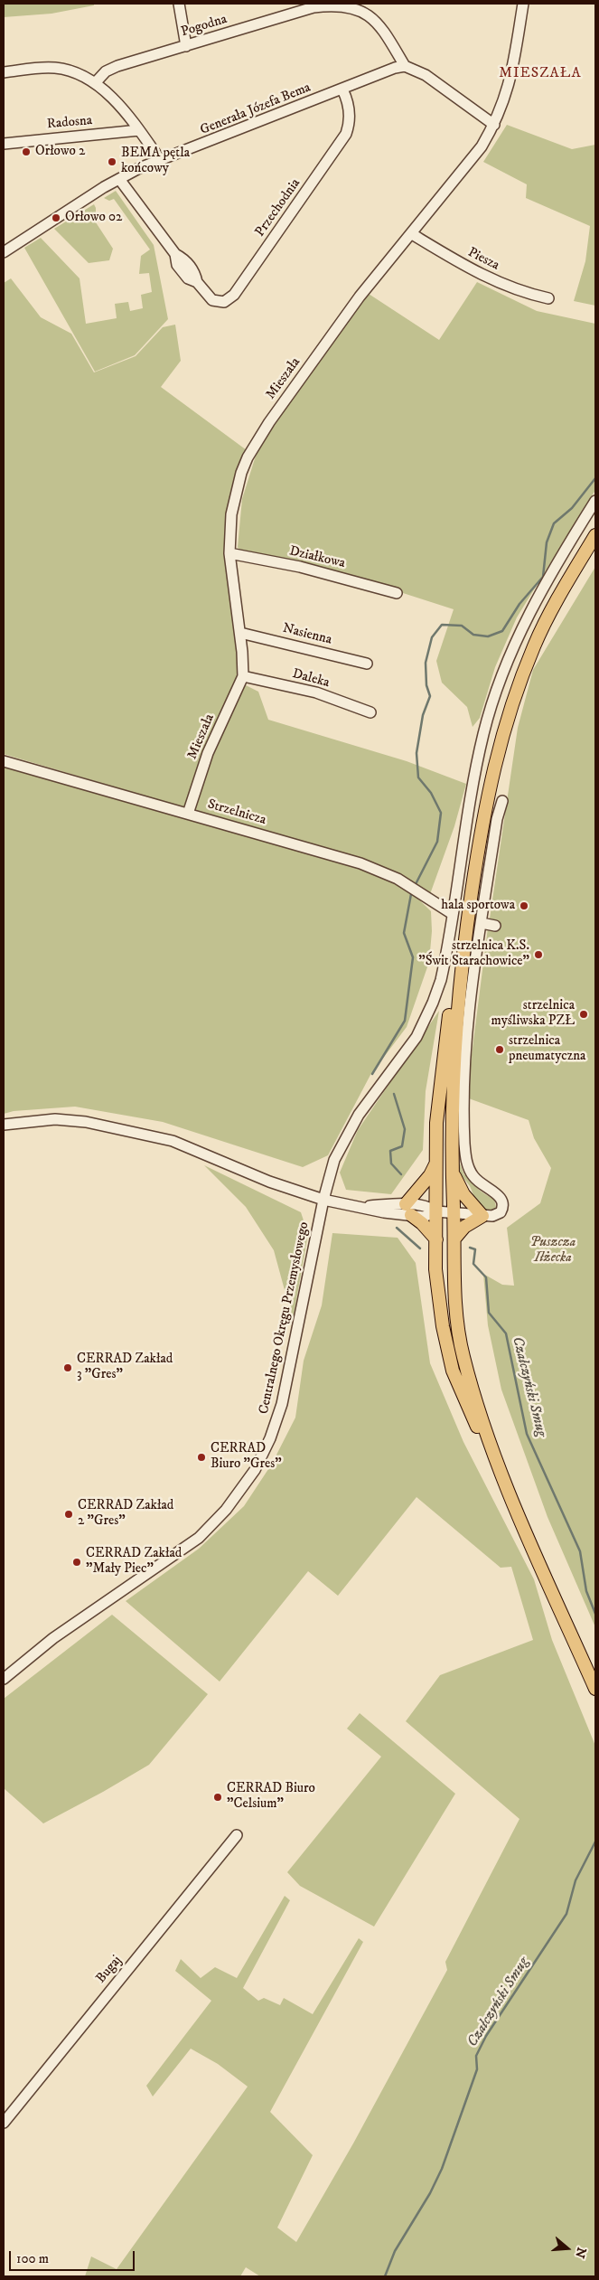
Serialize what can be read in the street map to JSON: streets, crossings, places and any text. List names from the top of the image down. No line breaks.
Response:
{"streets":{"street":["Pogodna","Generała Józefa Bema","Radosna","Przechodnia","Piesza","Mieszała","Działkowa","Nasienna","Daleka","Strzelnicza","Centralnego Okręgu Przemysłowego","Bugaj"]},"crossings":[["Pogodna","Generała Józefa Bema"],["Generała Józefa Bema","Przechodnia"],["Piesza","Mieszała"],["Mieszała","Działkowa"],["Mieszała","Nasienna"],["Mieszała","Daleka"],["Mieszała","Strzelnicza"],["Strzelnicza","Centralnego Okręgu Przemysłowego"]],"districts":["MIESZAŁA"],"water":["Czałczyński Smug"],"parks":["Puszcza Iłżecka"],"places":["Orłowo 2","BEMA pętla końcowy","Orłowo 02","hala sportowa","strzelnica K.S. \"Świt Starachowice\"","strzelnica myśliwska PZŁ","strzelnica pneumatyczna","CERRAD Zakład 3 \"Gres\"","CERRAD Biuro \"Gres\"","CERRAD Zakład 2 \"Gres\"","CERRAD Zakład \"Mały Piec\"","CERRAD Biuro \"Celsium\""],"scale_bar":"100 m","north":"right"}
